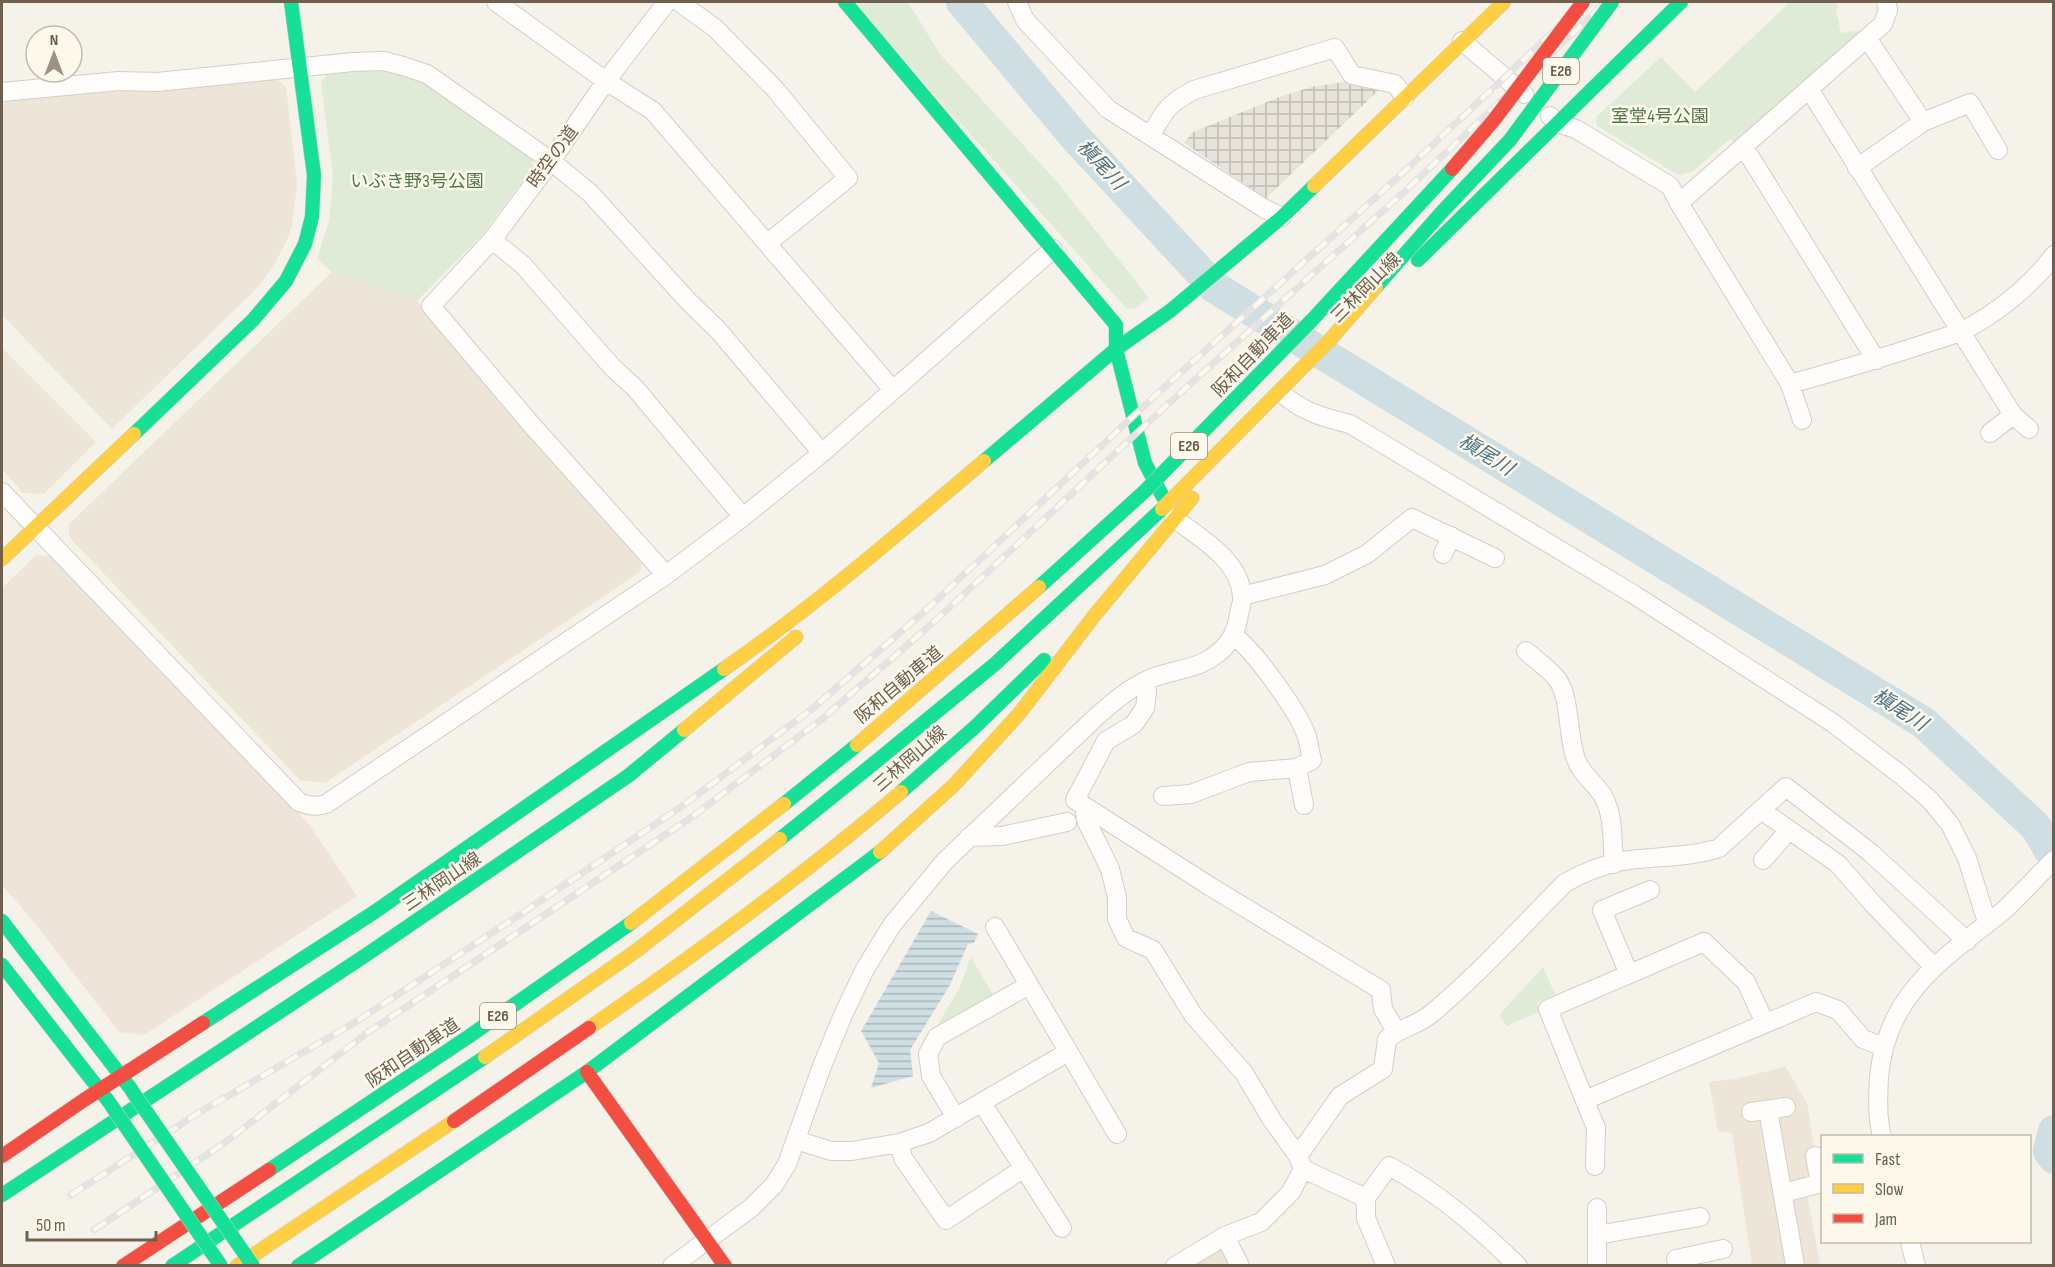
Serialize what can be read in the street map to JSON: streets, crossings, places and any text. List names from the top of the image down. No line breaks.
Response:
{"streets":{"main road":["E26","三林岡山線","阪和自動車道"],"street":["時空の道"]},"water":["槇尾川"],"parks":["室堂4号公園","いぶき野3号公園"],"legend":["Fast","Slow","Jam"],"scale_bar":"50 m","north":"top"}
